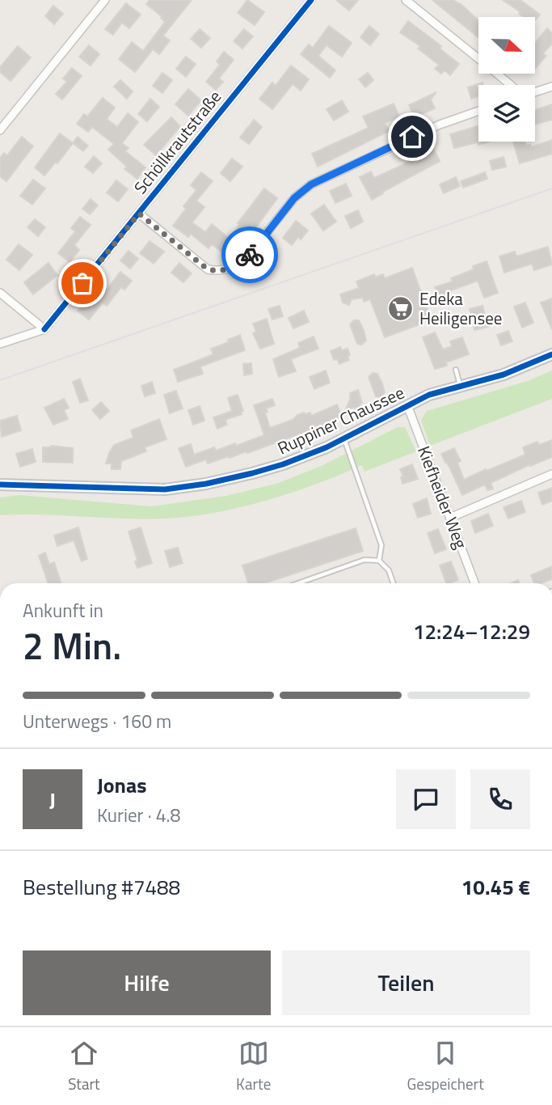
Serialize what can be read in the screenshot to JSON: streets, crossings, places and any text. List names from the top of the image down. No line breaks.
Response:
{"streets":{"main road":["Ruppiner Chaussee"],"street":["Schöllkrautstraße","Kiefheider Weg"]},"crossings":[["Ruppiner Chaussee","Kiefheider Weg"]],"places":{"supermarket":["Edeka Heiligensee"]},"north":"right","page":{"heading":["2 Min.","Ankunft in","12:24–12:29"],"panel":["Jonas","Kurier · 4.8","Bestellung #7488","10.45 €"],"bar":"Unterwegs · 160 m","round":"J","buttons":["Hilfe","Teilen"],"tabs":["Start","Karte","Gespeichert"]}}
